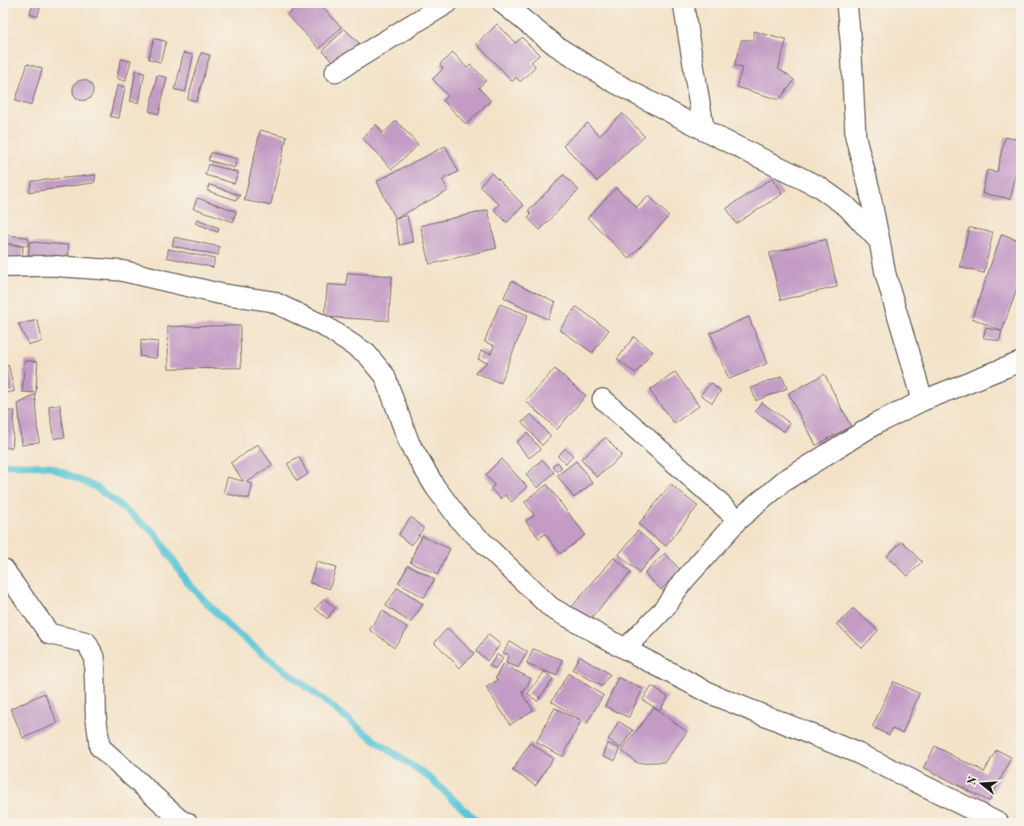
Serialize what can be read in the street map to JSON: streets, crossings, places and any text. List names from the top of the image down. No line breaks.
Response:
{"north":"left"}
